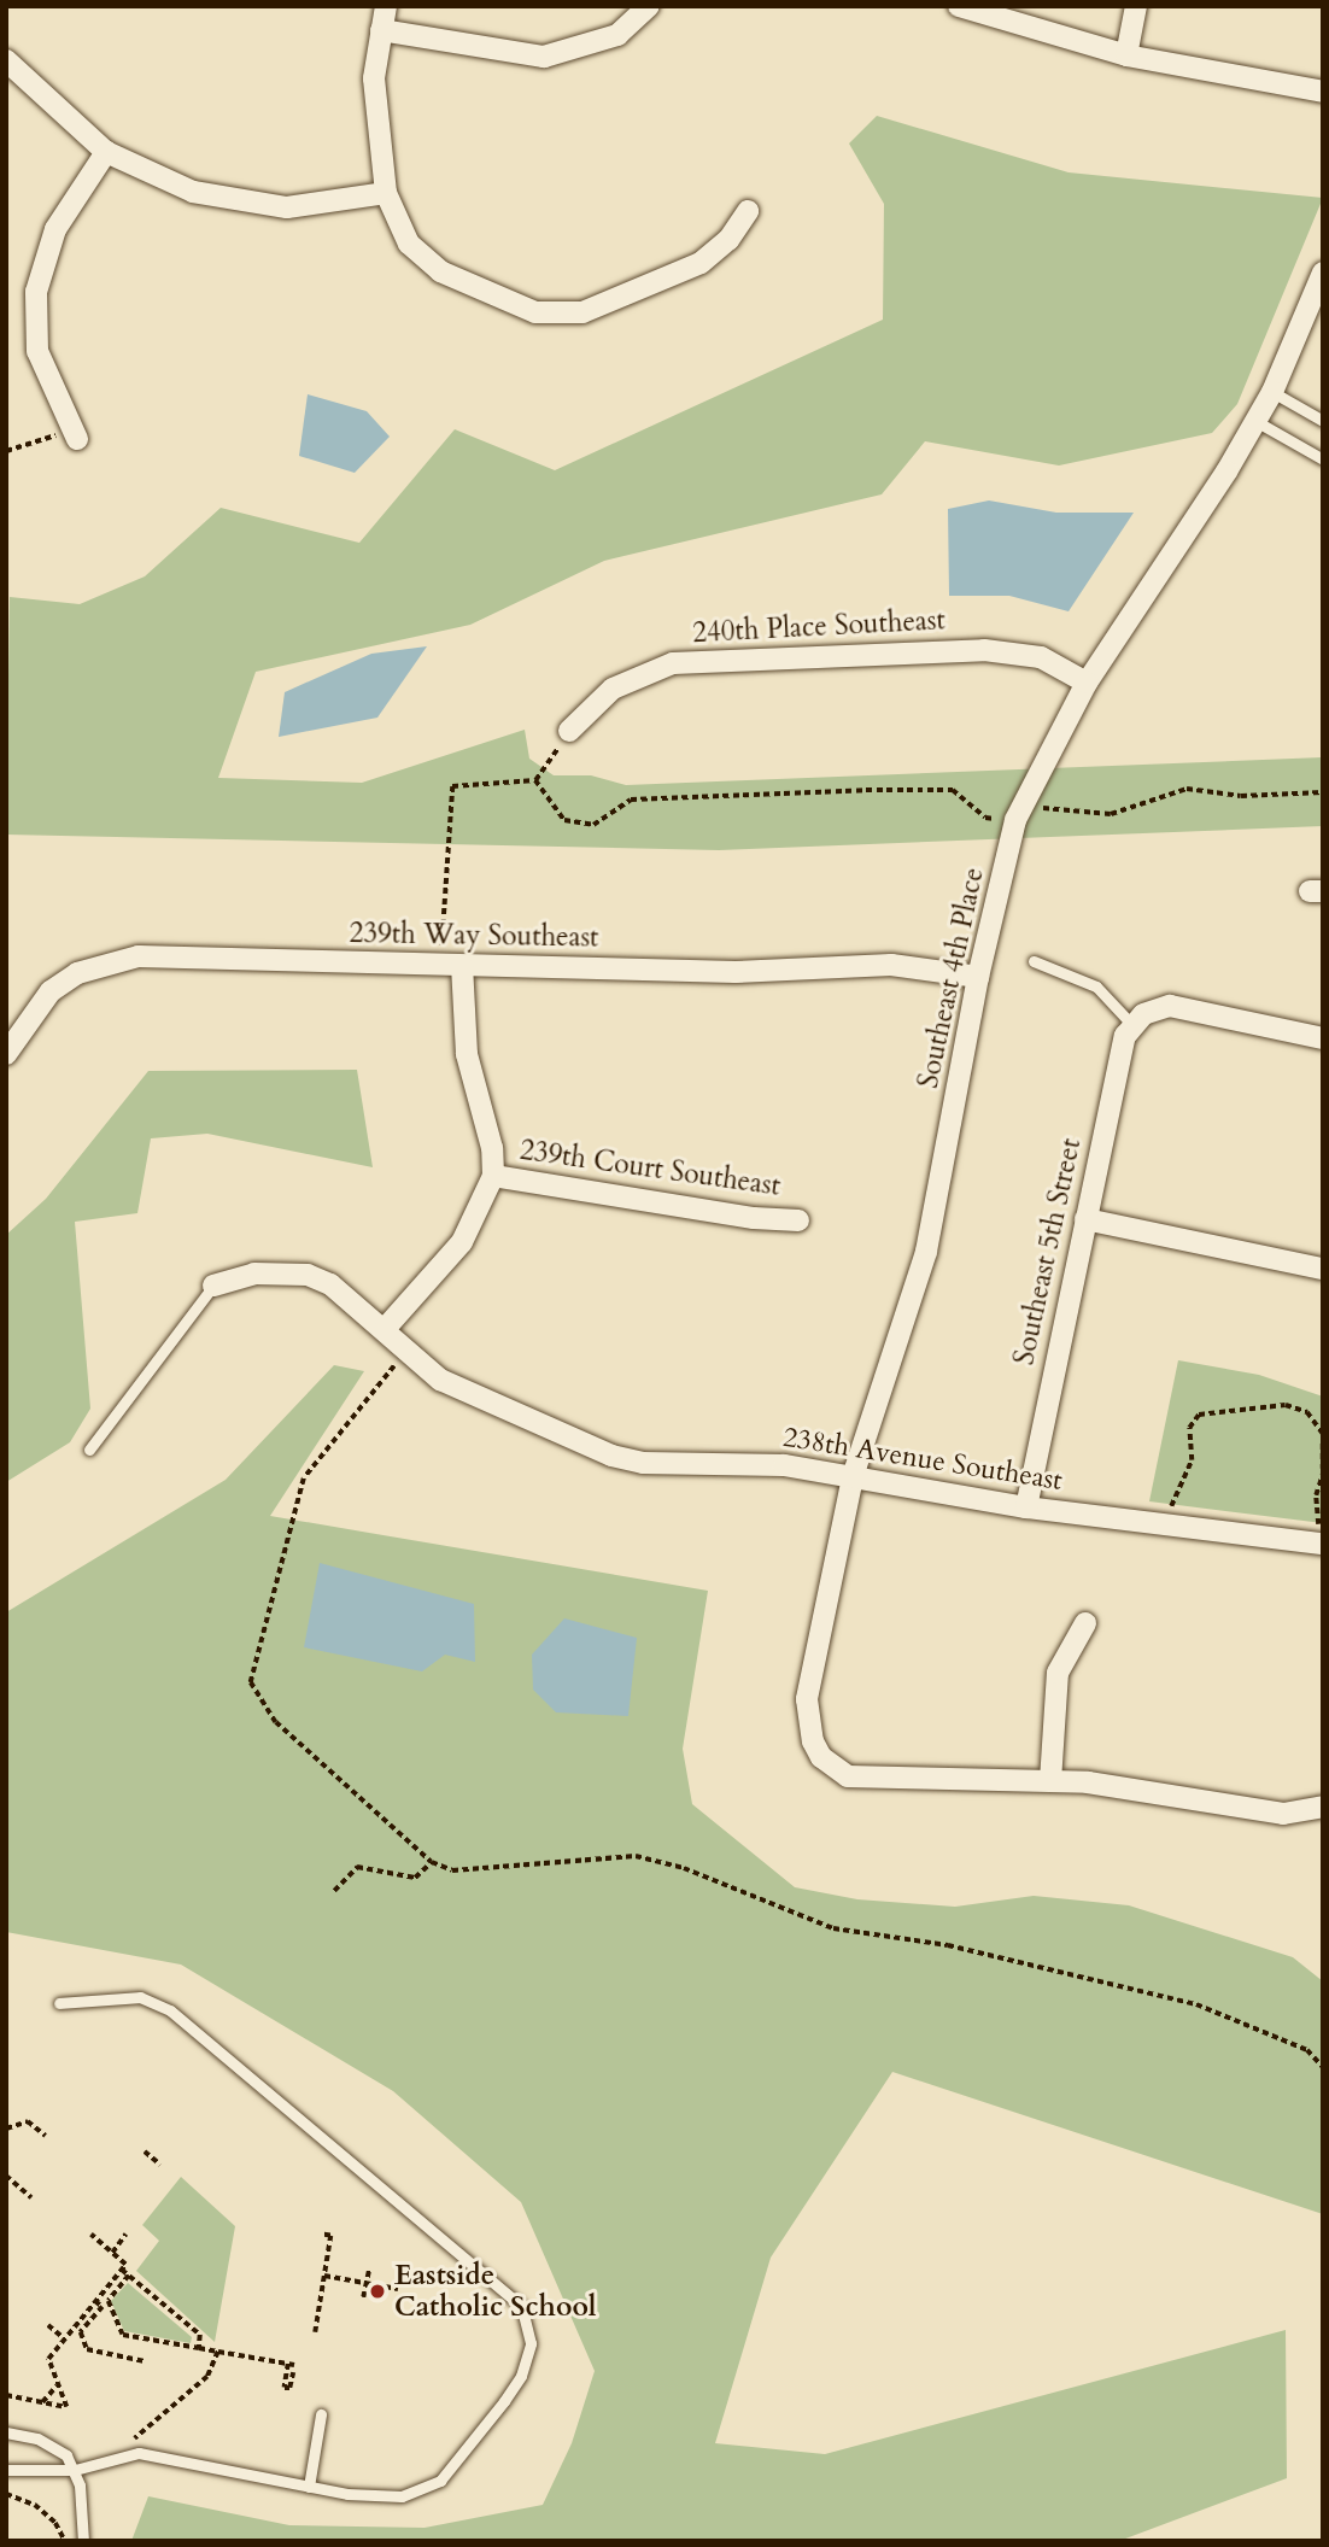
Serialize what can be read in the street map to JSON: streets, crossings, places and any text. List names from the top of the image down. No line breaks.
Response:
{"streets":{"street":["240th Place Southeast","239th Way Southeast","Southeast 4th Place","239th Court Southeast","Southeast 5th Street","238th Avenue Southeast"]},"crossings":[["240th Place Southeast","Southeast 4th Place"],["239th Way Southeast","Southeast 4th Place"],["Southeast 4th Place","238th Avenue Southeast"],["Southeast 5th Street","238th Avenue Southeast"]],"places":["Eastside Catholic School"]}
